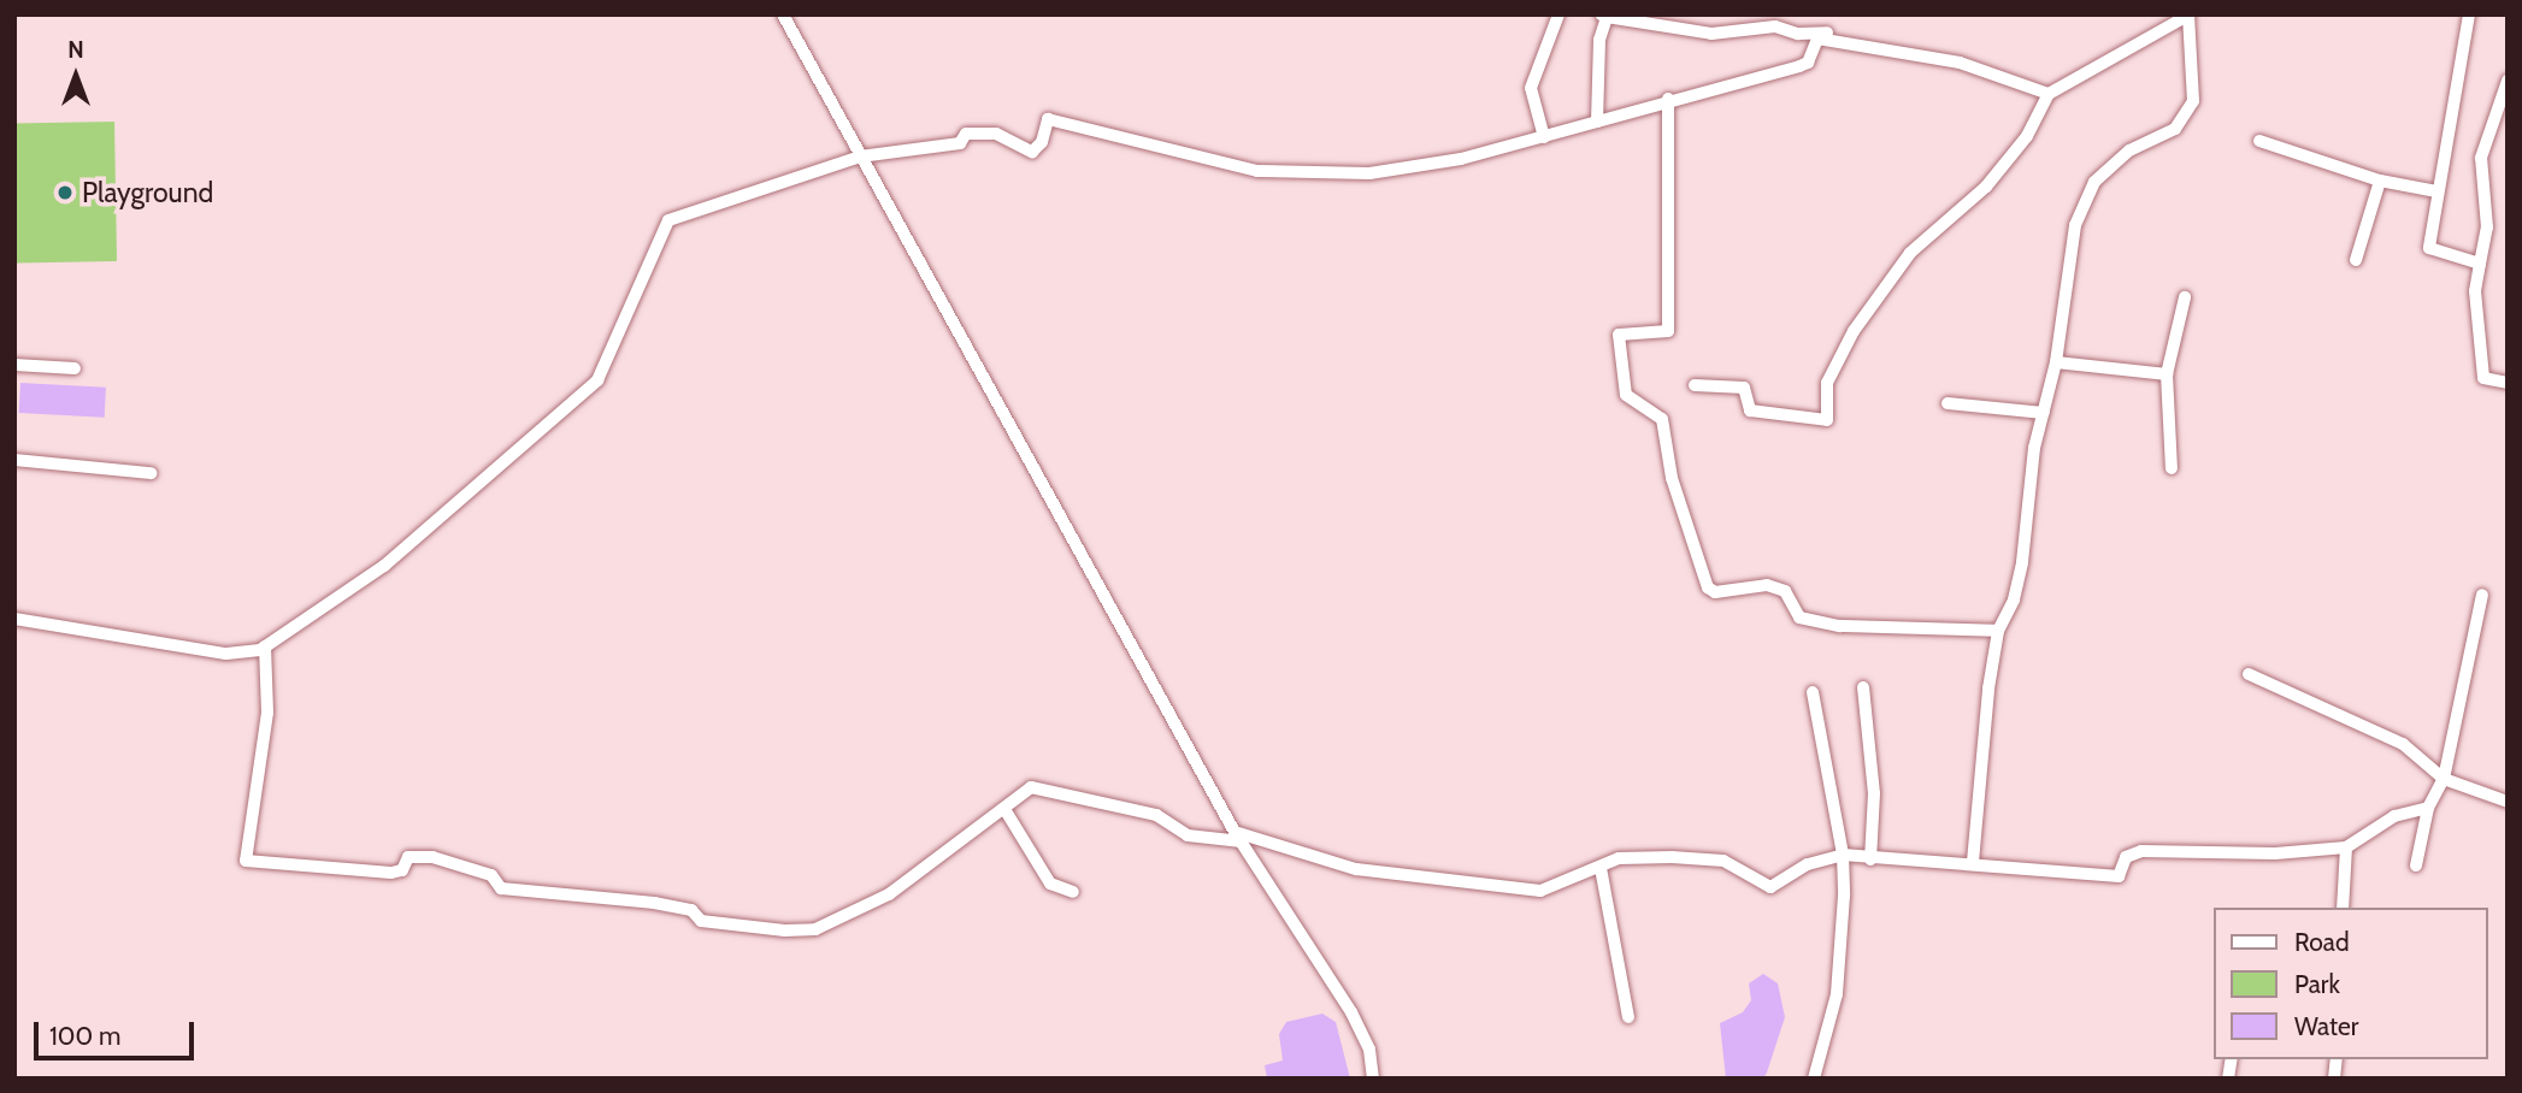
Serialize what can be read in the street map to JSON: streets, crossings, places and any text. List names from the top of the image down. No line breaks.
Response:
{"places":["Playground"],"legend":["Road","Park","Water"],"scale_bar":"100 m","north":"top"}
